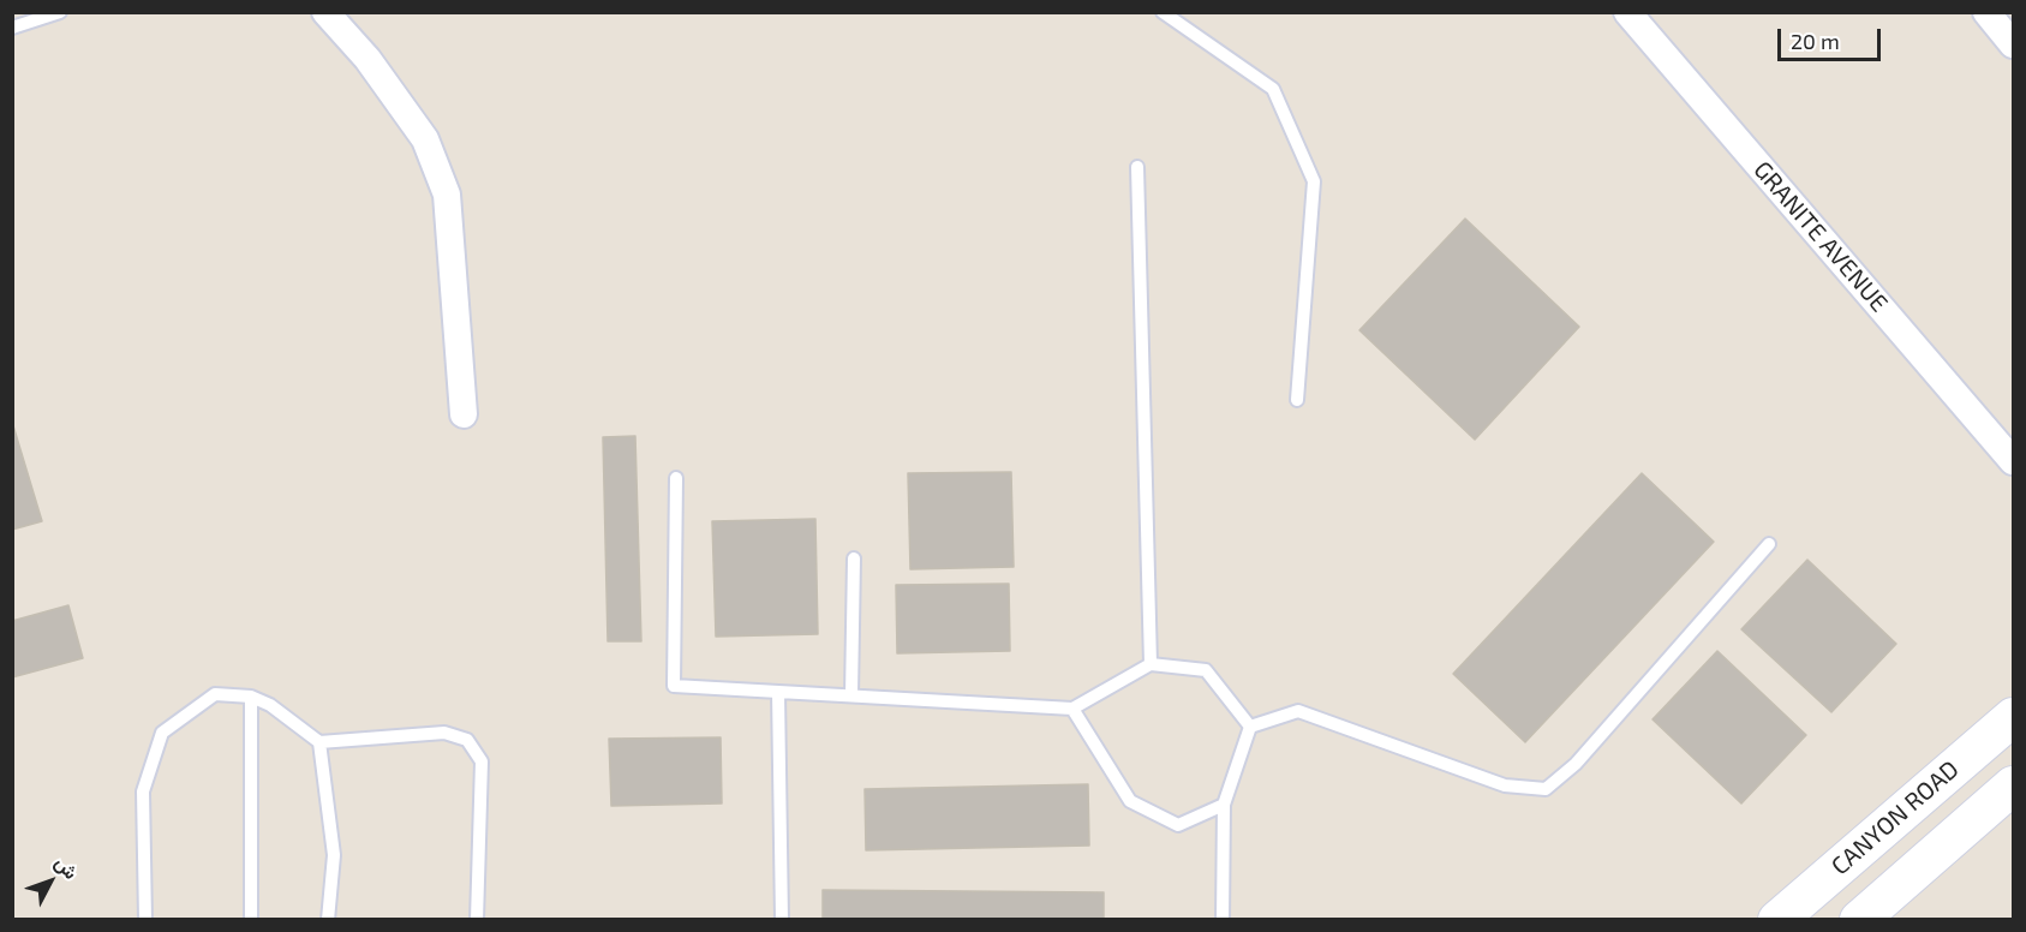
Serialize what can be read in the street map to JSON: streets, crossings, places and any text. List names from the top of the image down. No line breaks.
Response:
{"streets":{"main road":["CANYON ROAD"],"street":["GRANITE AVENUE"]},"scale_bar":"20 m","north":"top right"}
